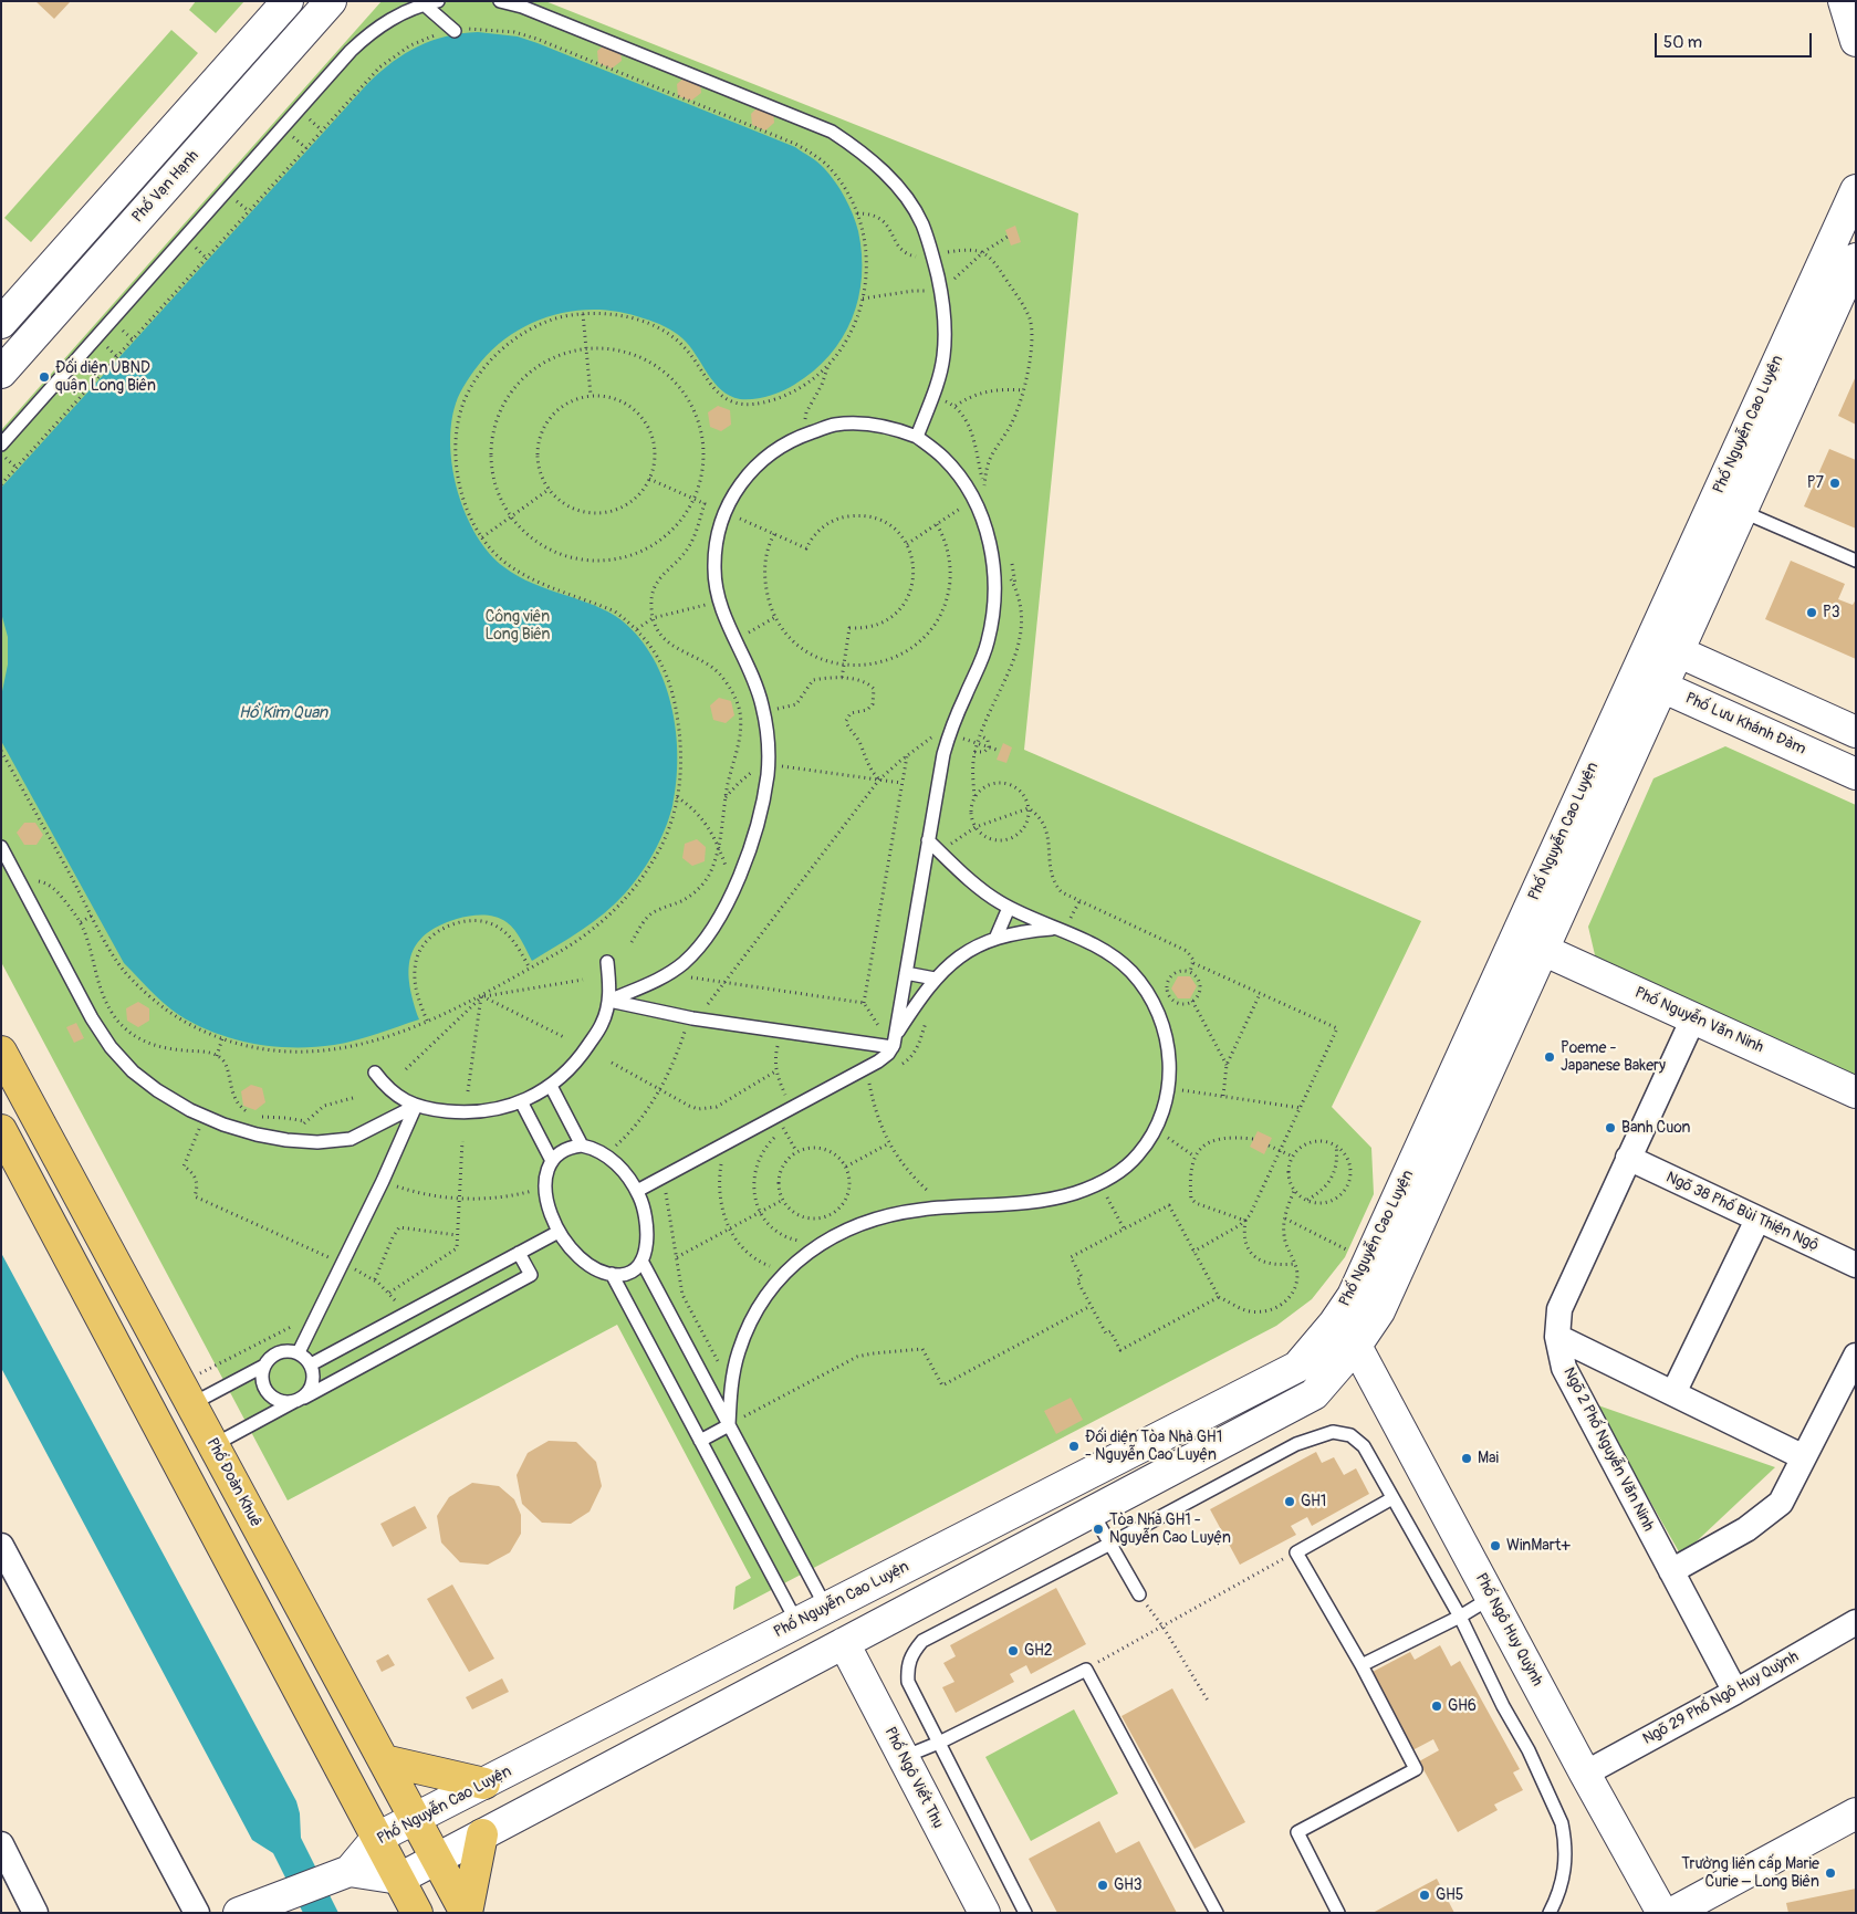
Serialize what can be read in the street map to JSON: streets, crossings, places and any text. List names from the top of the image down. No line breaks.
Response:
{"streets":{"main road":["Phố Đoàn Khuê"],"street":["Phố Vạn Hạnh","Phố Nguyễn Cao Luyện","Phố Lưu Khánh Đàm","Phố Nguyễn Văn Ninh","Ngõ 38 Phố Bùi Thiện Ngộ","Ngõ 2 Phố Nguyễn Văn Ninh","Phố Ngô Huy Quỳnh","Ngõ 29 Phố Ngô Huy Quỳnh","Phố Ngô Viết Thụ"]},"crossings":[["Phố Nguyễn Cao Luyện","Phố Lưu Khánh Đàm"],["Phố Nguyễn Cao Luyện","Phố Nguyễn Văn Ninh"],["Phố Nguyễn Cao Luyện","Phố Đoàn Khuê"],["Phố Nguyễn Cao Luyện","Phố Ngô Huy Quỳnh"],["Phố Nguyễn Cao Luyện","Phố Ngô Viết Thụ"],["Phố Nguyễn Văn Ninh","Ngõ 2 Phố Nguyễn Văn Ninh"],["Ngõ 38 Phố Bùi Thiện Ngộ","Ngõ 2 Phố Nguyễn Văn Ninh"],["Ngõ 2 Phố Nguyễn Văn Ninh","Ngõ 29 Phố Ngô Huy Quỳnh"],["Phố Ngô Huy Quỳnh","Ngõ 29 Phố Ngô Huy Quỳnh"]],"water":["Hồ Kim Quan"],"parks":["Công viên Long Biên"],"places":["Đối diện UBND quận Long Biên","P7","P3","Poeme - Japanese Bakery","Banh Cuon","Đối diện Tòa Nhà GH1 - Nguyễn Cao Luyện","Mai","GH1","Tòa Nhà GH1 - Nguyễn Cao Luyện","WinMart+","GH2","GH6","Trường liên cấp Marie Curie – Long Biên","GH3","GH5"],"scale_bar":"50 m"}
